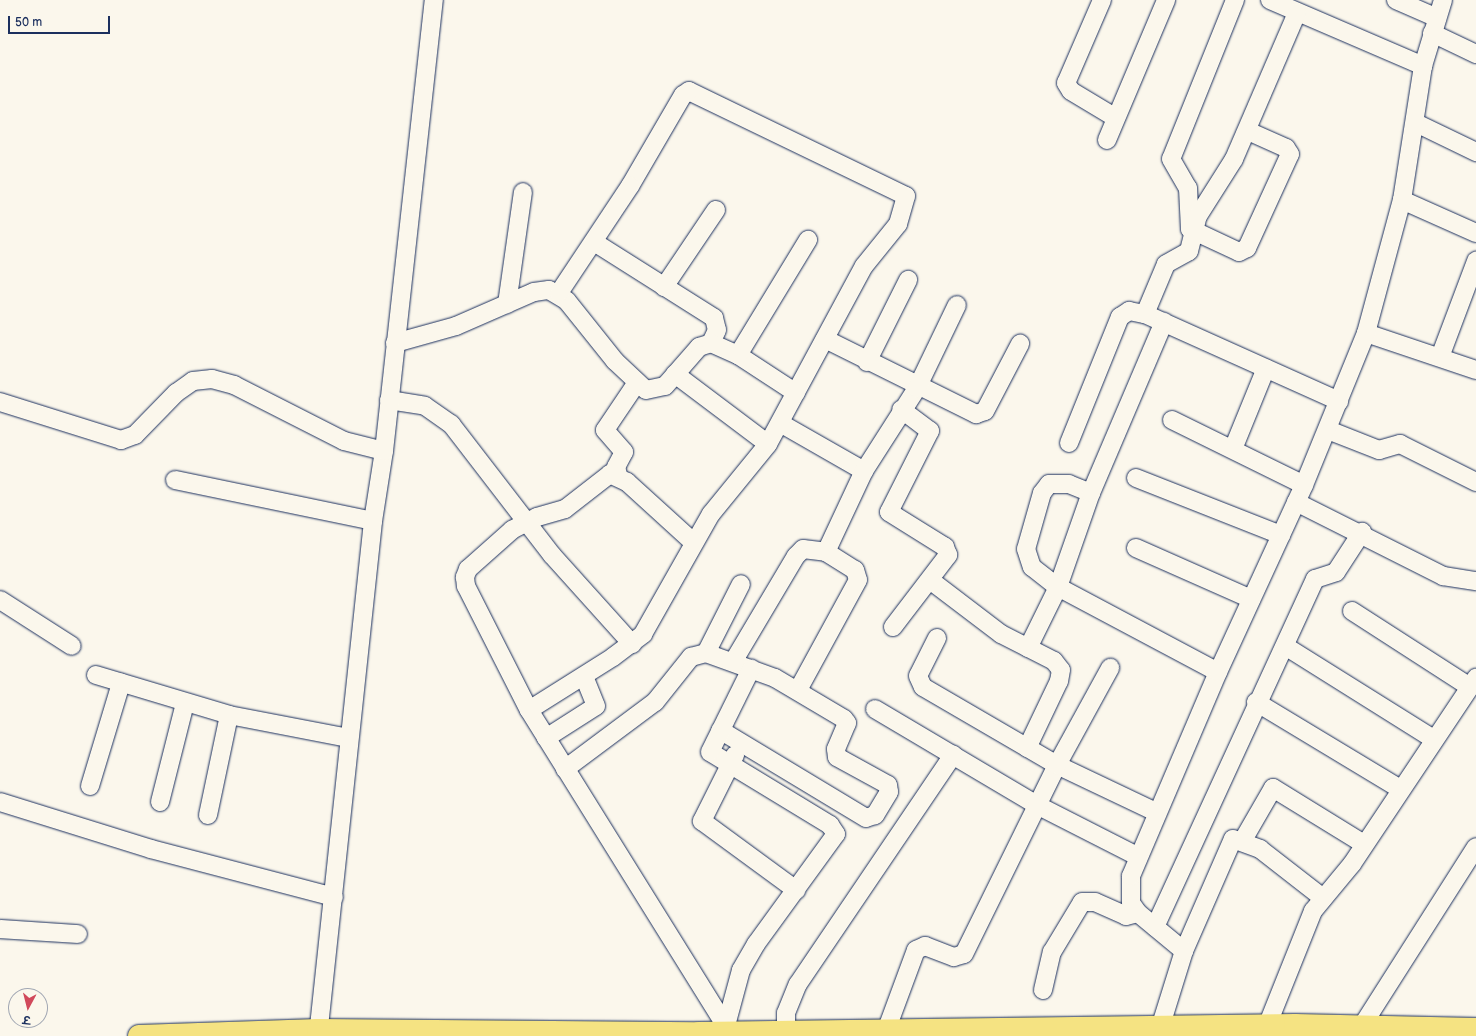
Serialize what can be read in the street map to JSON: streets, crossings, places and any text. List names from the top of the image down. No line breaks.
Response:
{"scale_bar":"50 m","north":"bottom"}
